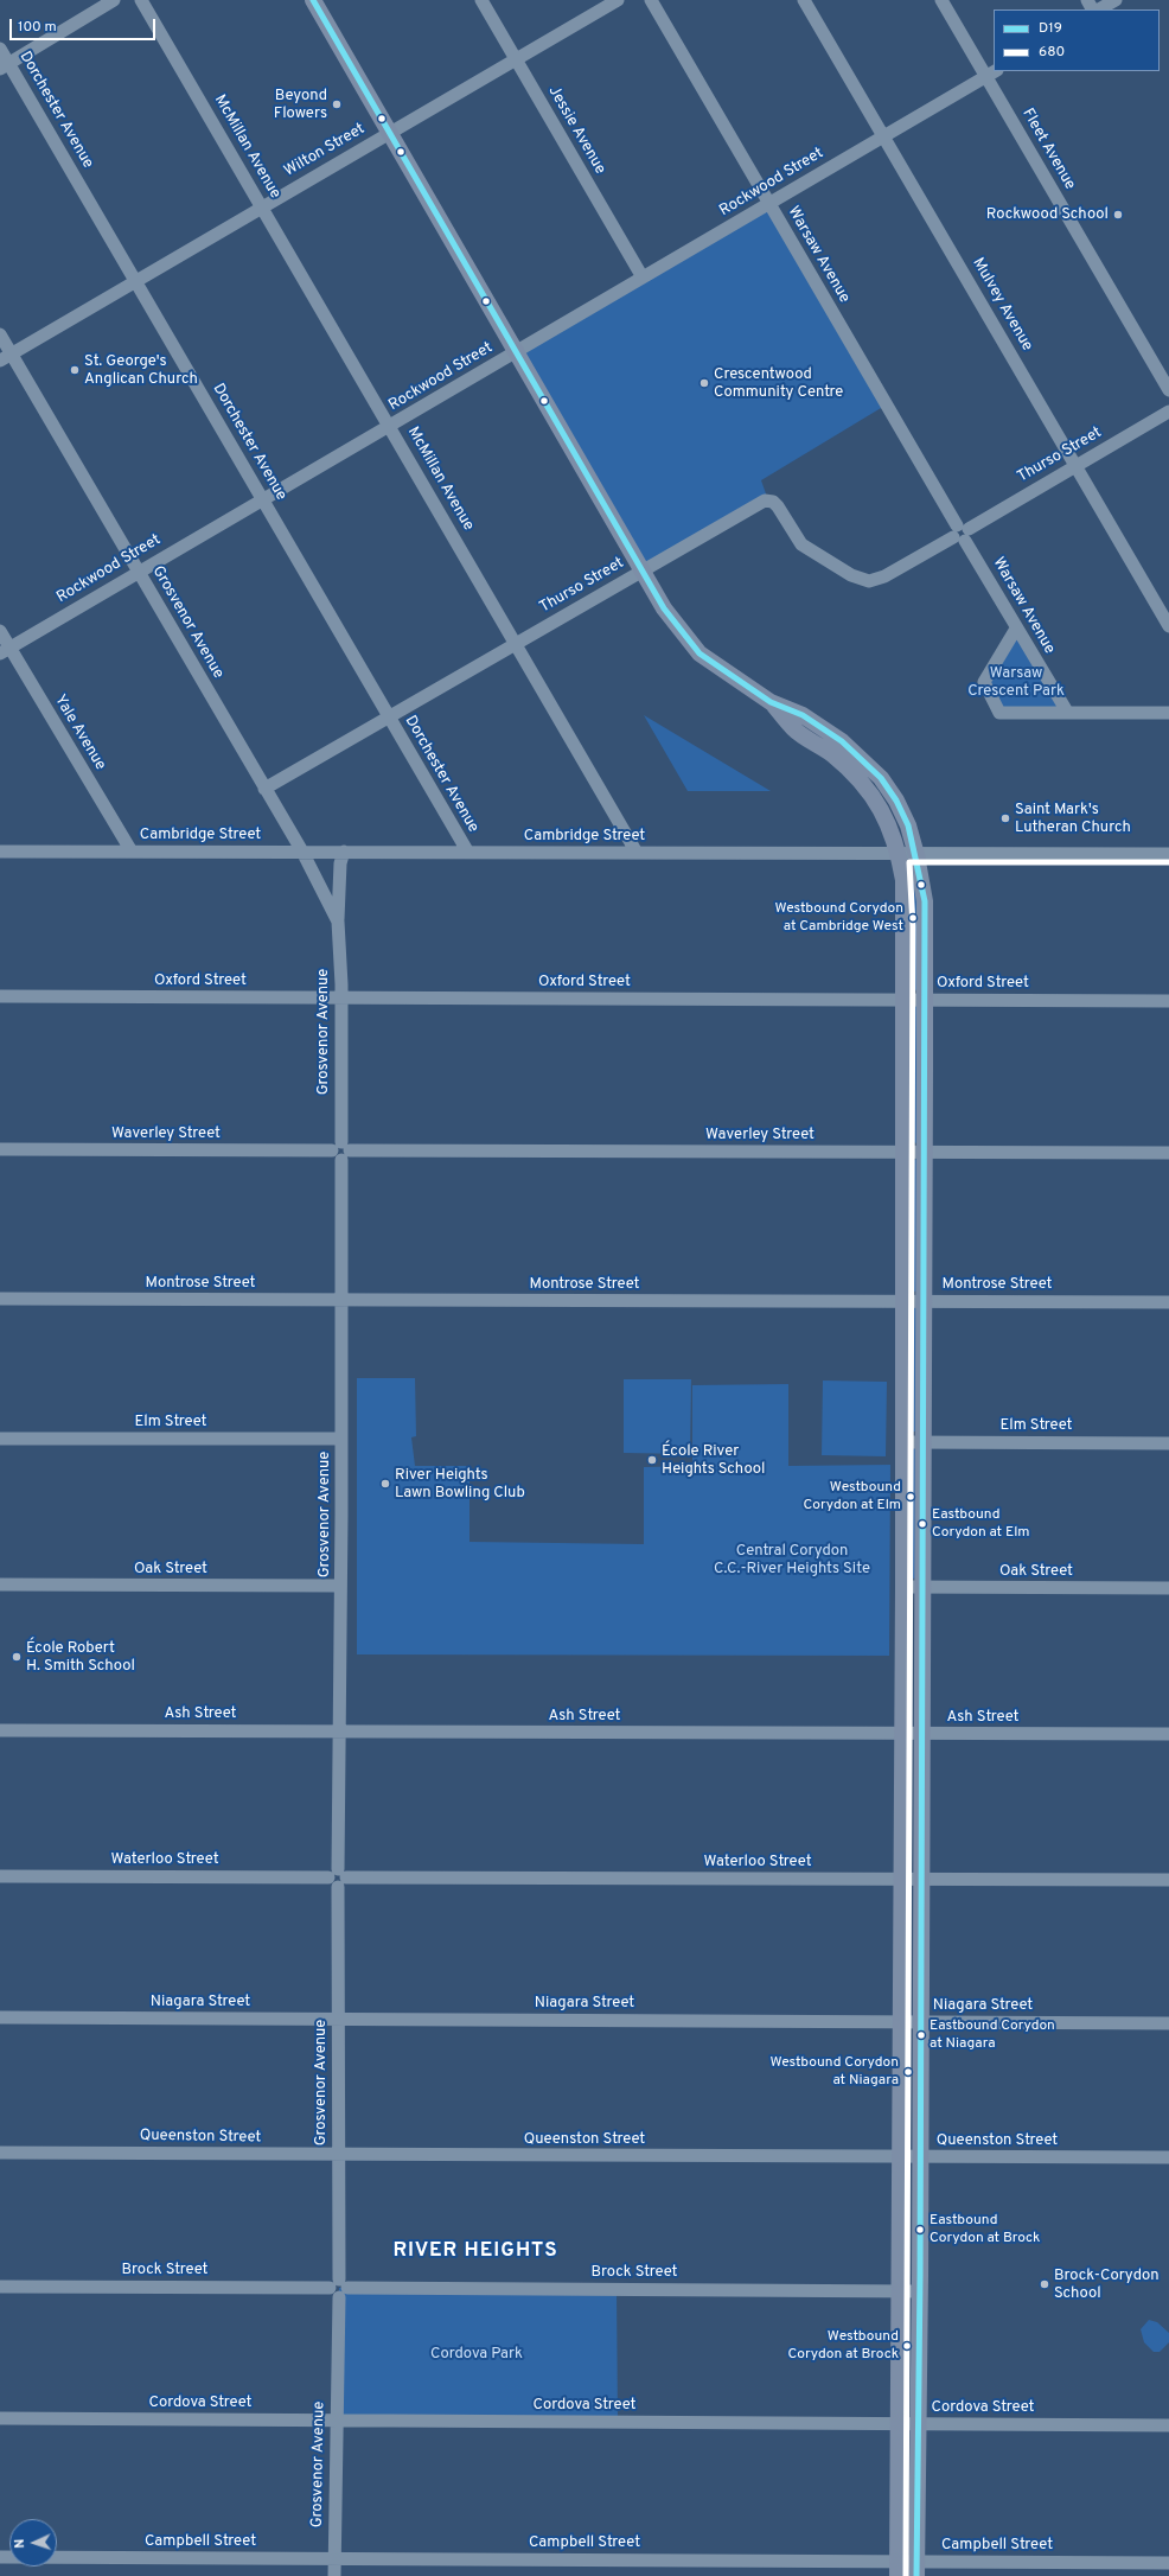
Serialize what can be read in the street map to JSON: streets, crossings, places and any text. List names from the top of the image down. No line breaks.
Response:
{"streets":{"street":["Dorchester Avenue","Jessie Avenue","McMillan Avenue","Fleet Avenue","Wilton Street","Rockwood Street","Warsaw Avenue","Mulvey Avenue","Thurso Street","Grosvenor Avenue","Yale Avenue","Cambridge Street","Oxford Street","Waverley Street","Montrose Street","Elm Street","Oak Street","Ash Street","Waterloo Street","Niagara Street","Queenston Street","Brock Street","Cordova Street","Campbell Street"]},"crossings":[["Dorchester Avenue","Wilton Street"],["Dorchester Avenue","Rockwood Street"],["Dorchester Avenue","Thurso Street"],["Dorchester Avenue","Cambridge Street"],["Jessie Avenue","Wilton Street"],["Jessie Avenue","Rockwood Street"],["McMillan Avenue","Wilton Street"],["McMillan Avenue","Rockwood Street"],["McMillan Avenue","Thurso Street"],["McMillan Avenue","Cambridge Street"],["Fleet Avenue","Rockwood Street"],["Wilton Street","Grosvenor Avenue"],["Rockwood Street","Warsaw Avenue"],["Rockwood Street","Mulvey Avenue"],["Rockwood Street","Grosvenor Avenue"],["Rockwood Street","Yale Avenue"],["Warsaw Avenue","Thurso Street"],["Mulvey Avenue","Thurso Street"],["Thurso Street","Grosvenor Avenue"],["Grosvenor Avenue","Cambridge Street"],["Grosvenor Avenue","Oxford Street"],["Grosvenor Avenue","Waverley Street"],["Grosvenor Avenue","Montrose Street"],["Grosvenor Avenue","Elm Street"],["Grosvenor Avenue","Oak Street"],["Grosvenor Avenue","Ash Street"],["Grosvenor Avenue","Waterloo Street"],["Grosvenor Avenue","Niagara Street"],["Grosvenor Avenue","Queenston Street"],["Grosvenor Avenue","Brock Street"],["Grosvenor Avenue","Cordova Street"],["Grosvenor Avenue","Campbell Street"],["Yale Avenue","Cambridge Street"]],"districts":["RIVER HEIGHTS"],"parks":["Warsaw Crescent Park","Central Corydon C.C.-River Heights Site","Cordova Park"],"places":["Beyond Flowers","Rockwood School","St. George's Anglican Church","Crescentwood Community Centre","Saint Mark's Lutheran Church","Westbound Corydon at Cambridge West","École River Heights School","River Heights Lawn Bowling Club","Westbound Corydon at Elm","Eastbound Corydon at Elm","École Robert H. Smith School","Eastbound Corydon at Niagara","Westbound Corydon at Niagara","Eastbound Corydon at Brock","Brock-Corydon School","Westbound Corydon at Brock"],"lines":["transit line D19","transit line 680"],"legend":["D19","680"],"scale_bar":"100 m","north":"left"}
